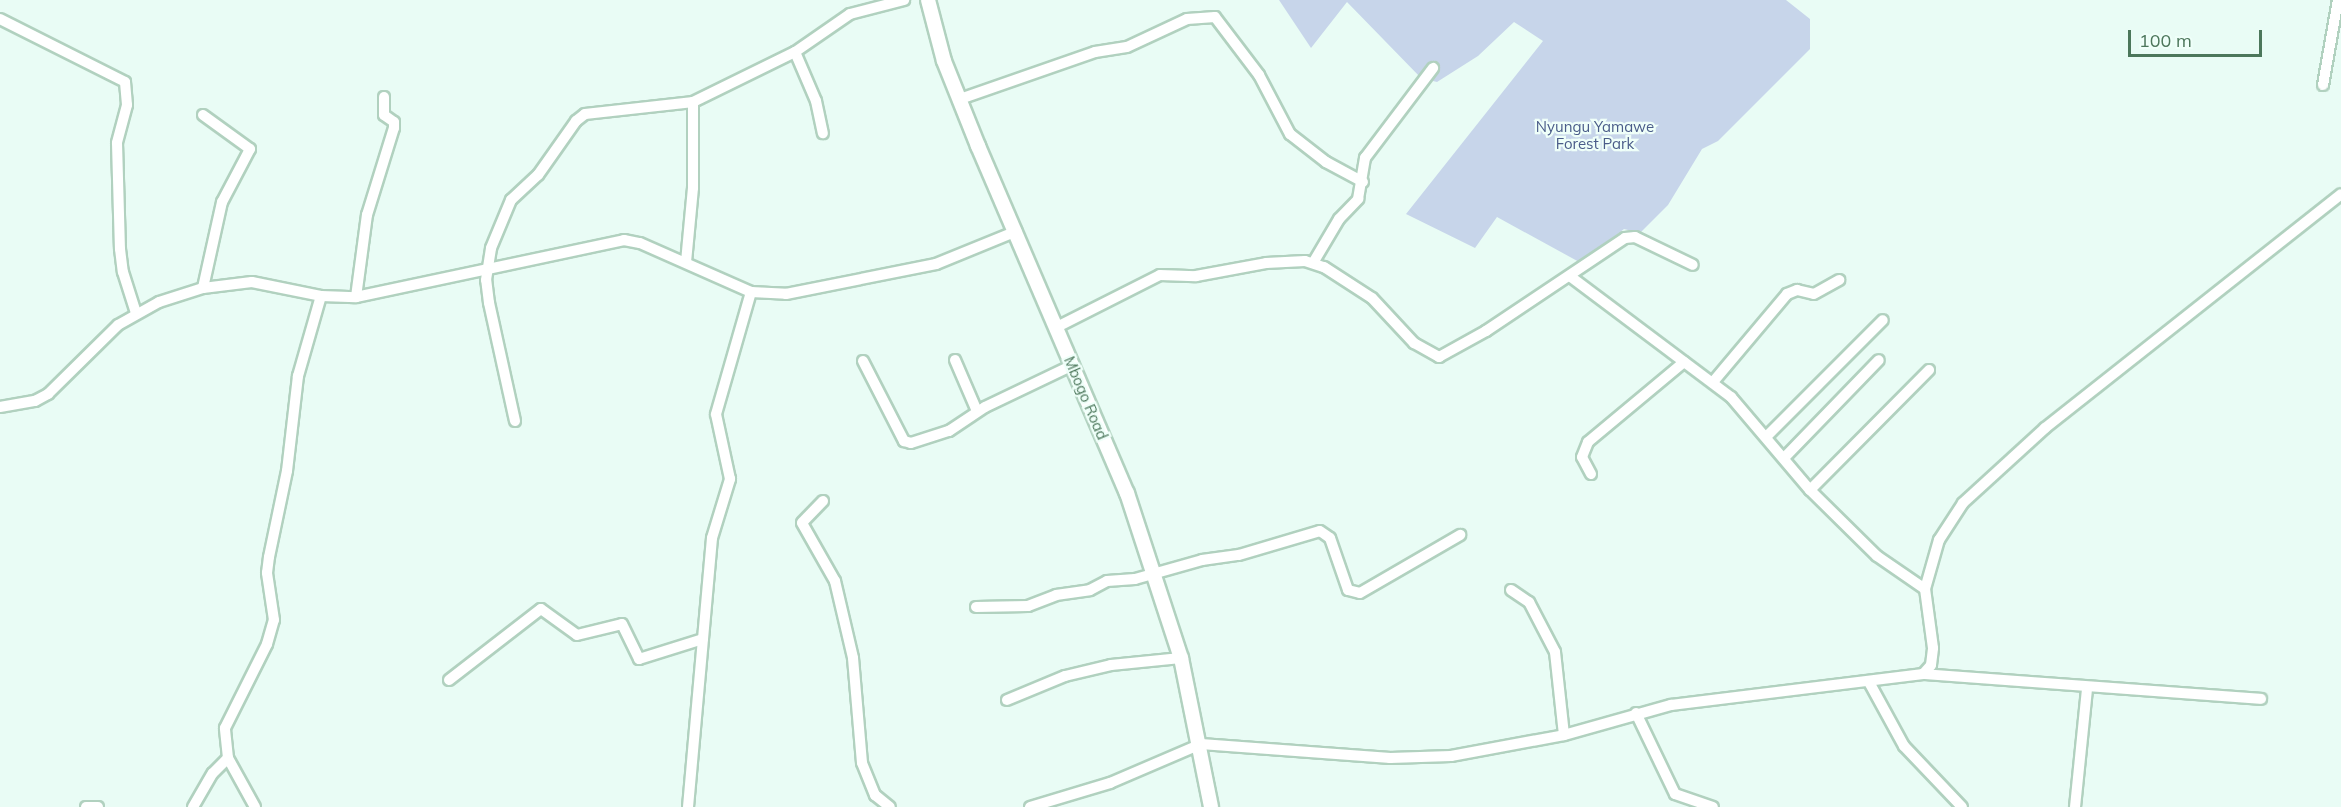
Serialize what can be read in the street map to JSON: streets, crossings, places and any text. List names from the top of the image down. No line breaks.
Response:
{"streets":{"main road":["Mbogo Road"]},"parks":["Nyungu Yamawe Forest Park"],"scale_bar":"100 m"}
